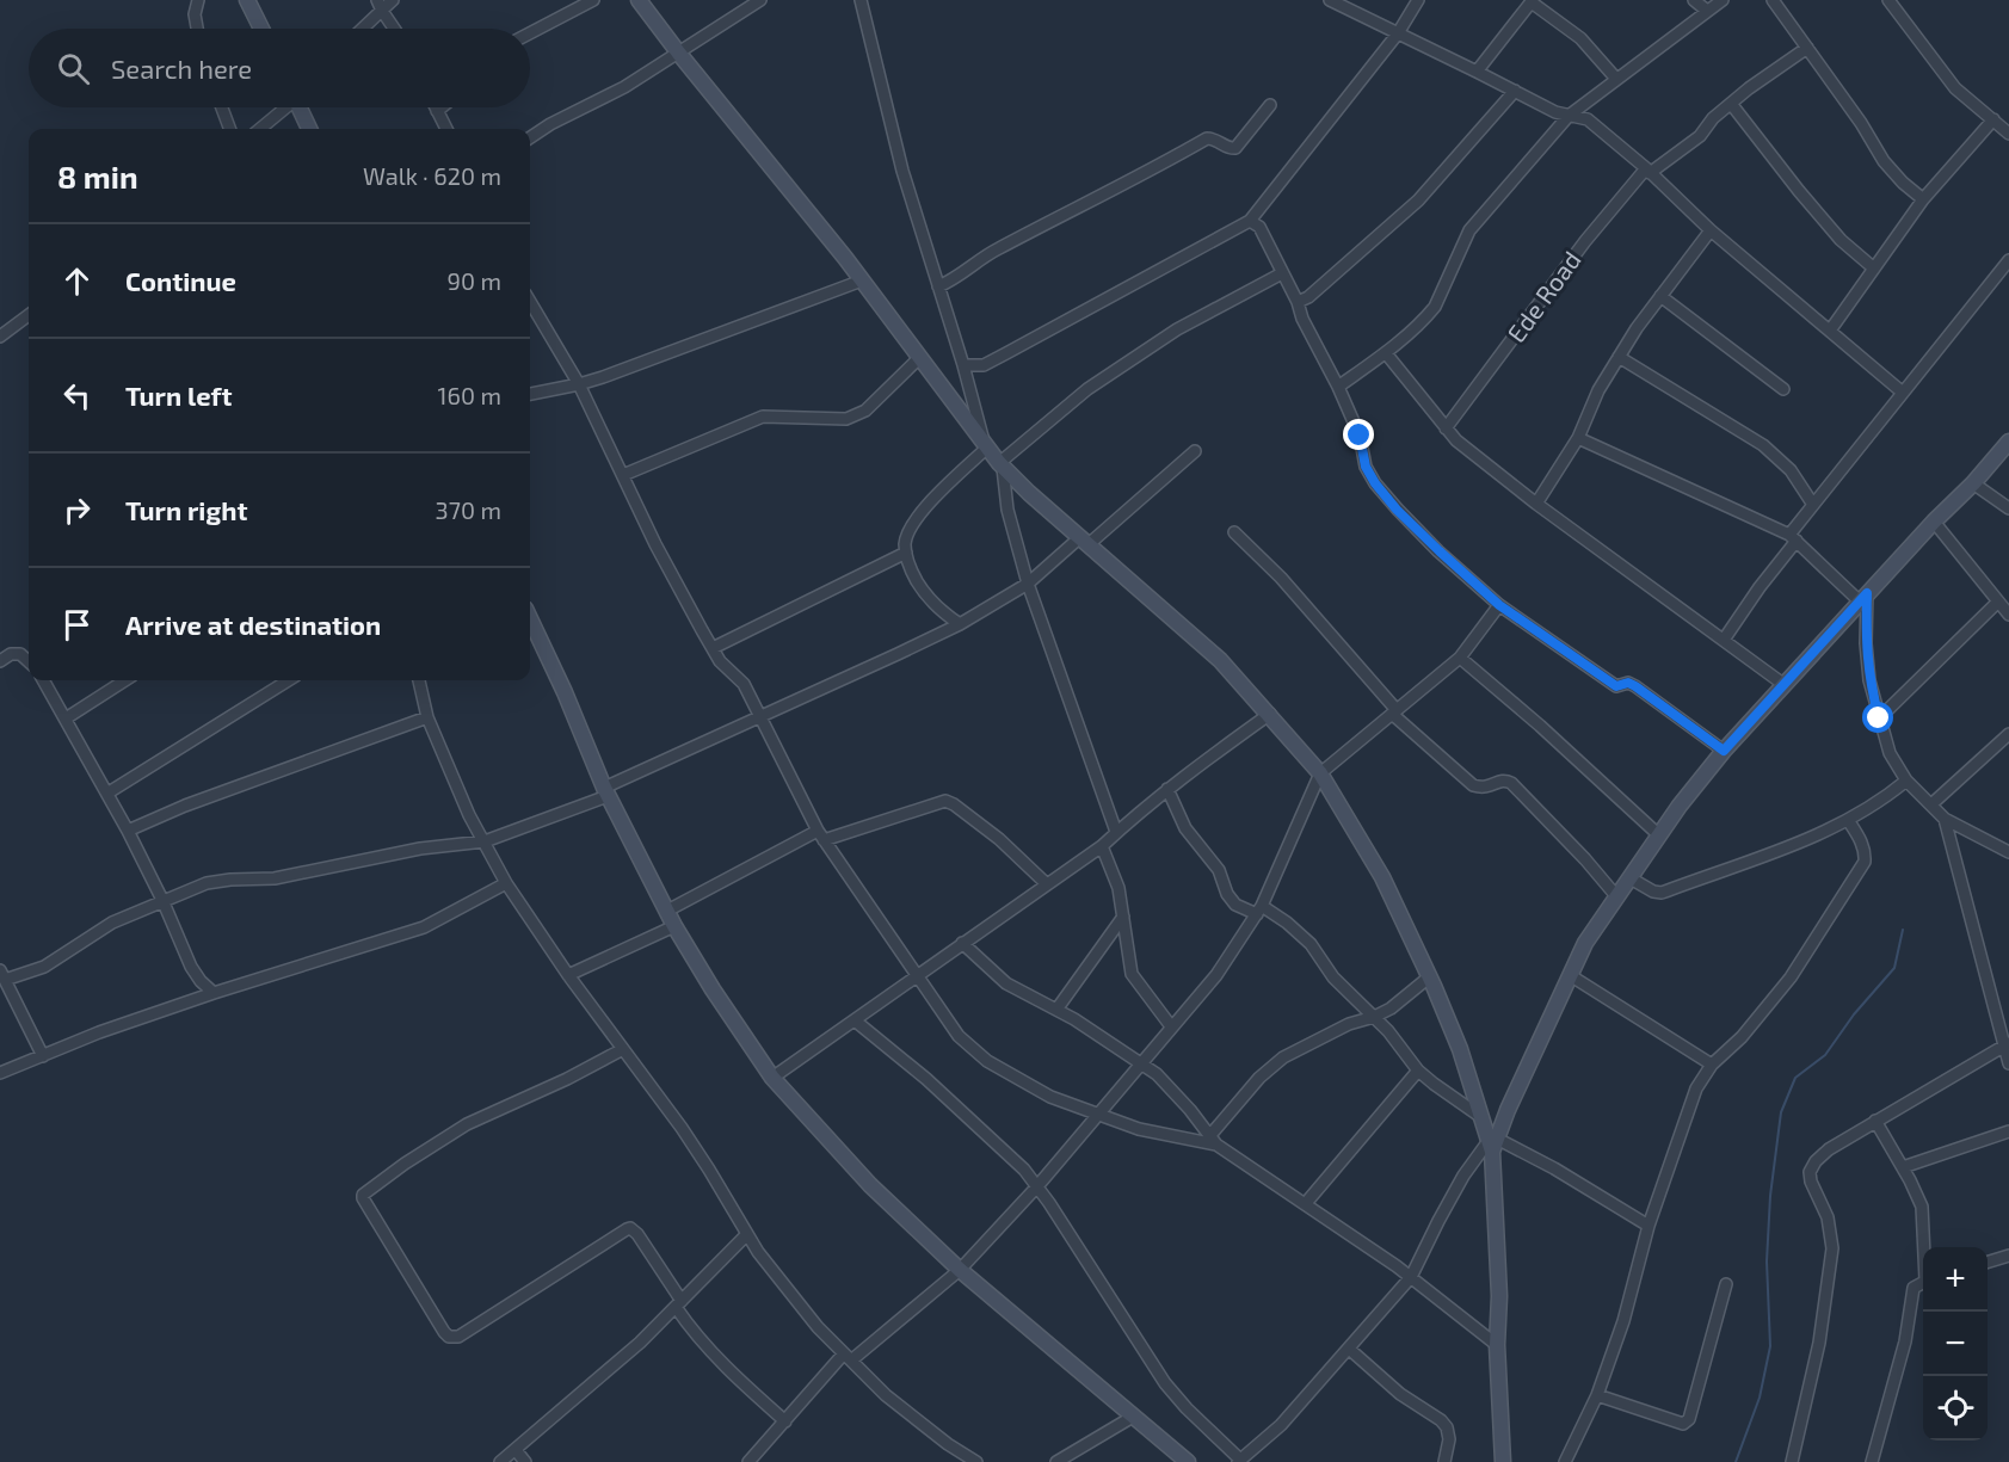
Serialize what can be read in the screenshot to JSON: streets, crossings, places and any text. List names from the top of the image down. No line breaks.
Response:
{"streets":{"street":["Ede Road"]},"page":{"search":"Search here","heading":["8 min","Walk · 620 m"],"list":[["Continue","90 m"],["Turn left","160 m"],["Turn right","370 m"],"Arrive at destination"],"map_buttons":["+","−"]}}
